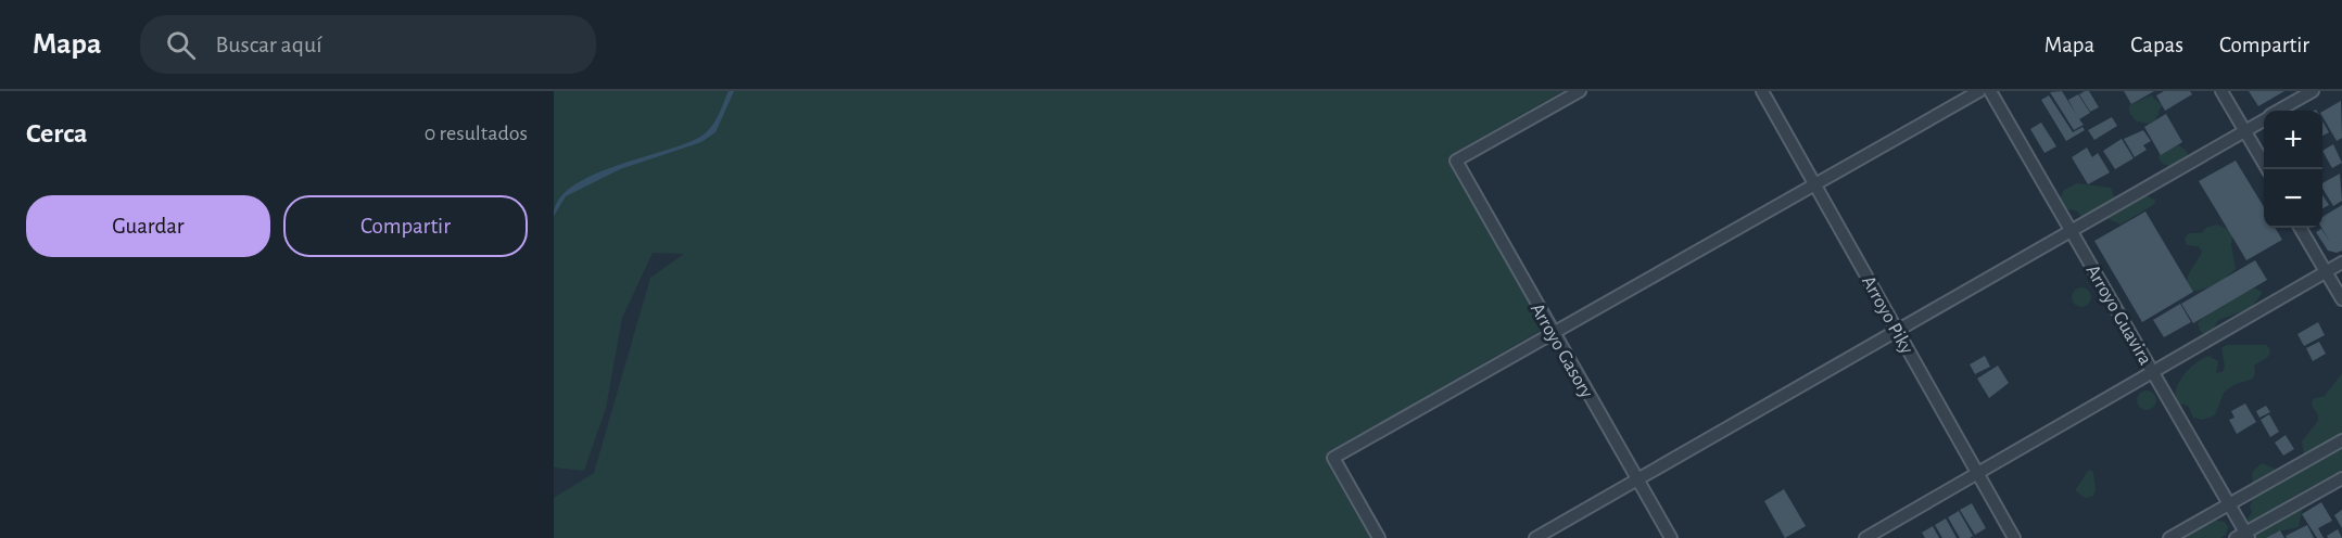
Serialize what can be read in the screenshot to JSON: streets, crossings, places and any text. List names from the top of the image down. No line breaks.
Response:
{"streets":{"street":["Arroyo Piky","Arroyo Guavira","Arroyo Gasory"]},"page":{"header":"Mapa","search":"Buscar aquí","nav":["Mapa","Capas","Compartir"],"heading":["Cerca","0 resultados"],"map_buttons":["+","−"],"buttons":["Guardar","Compartir"]}}
